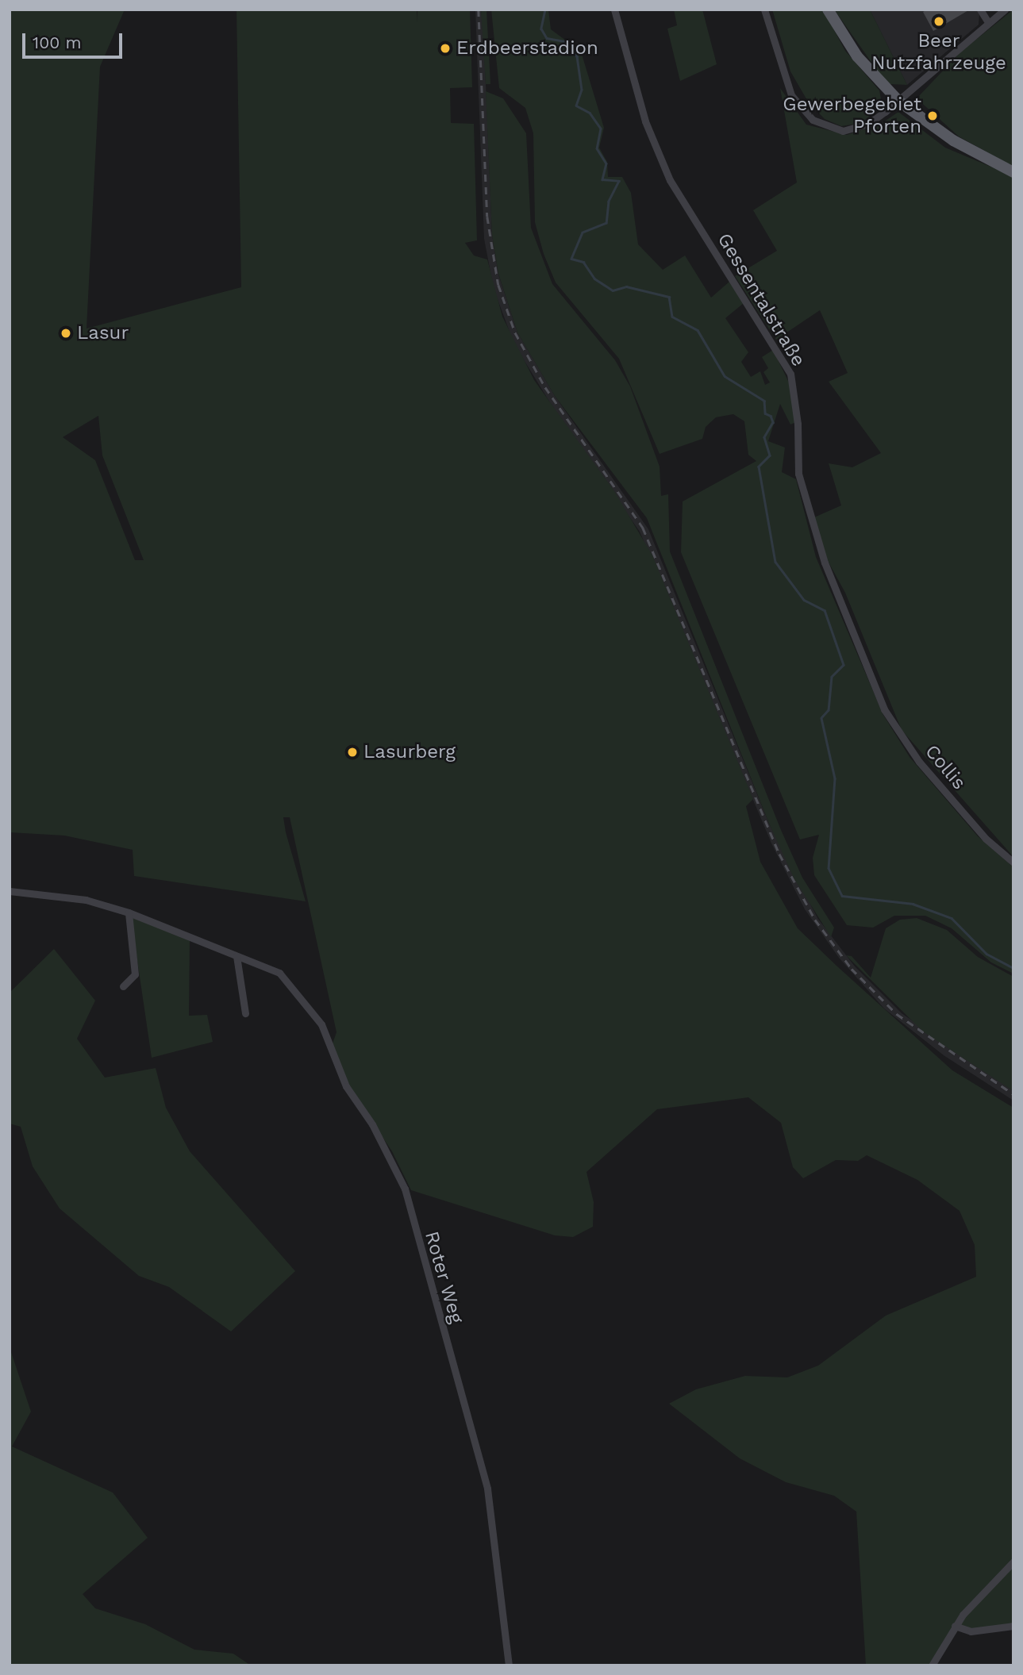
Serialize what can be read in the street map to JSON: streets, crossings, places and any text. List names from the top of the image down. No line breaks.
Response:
{"streets":{"street":["Gessentalstraße","Collis","Roter Weg"]},"crossings":[["Gessentalstraße","Collis"]],"places":["Beer Nutzfahrzeuge","Erdbeerstadion","Gewerbegebiet Pforten","Lasur","Lasurberg"],"scale_bar":"100 m"}
